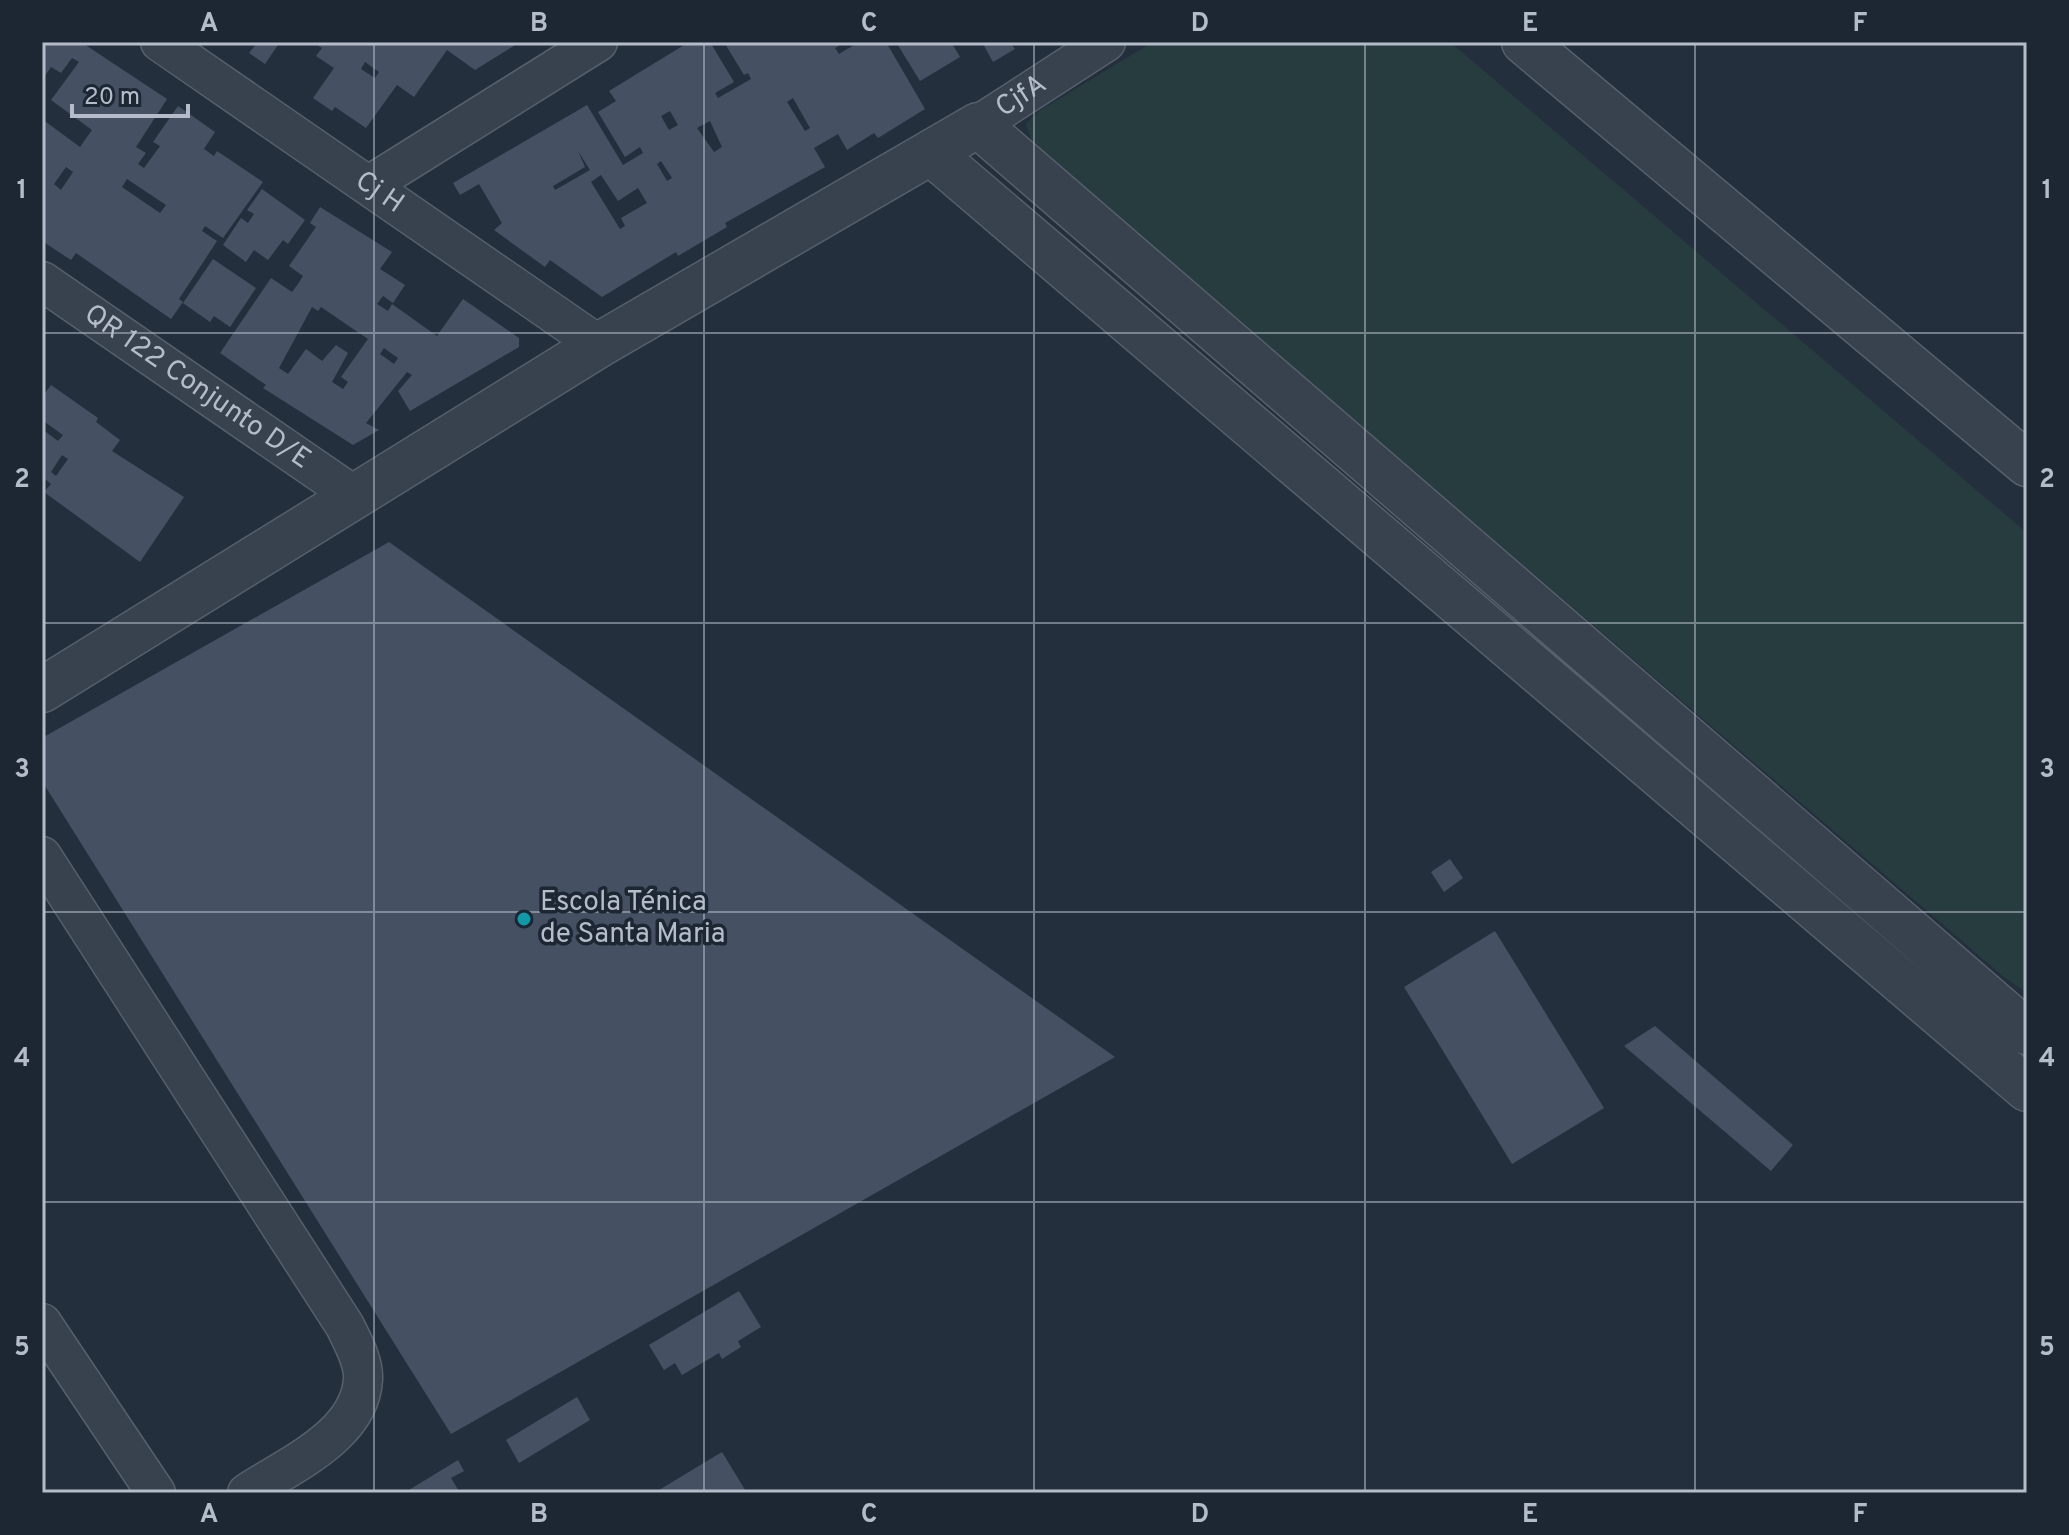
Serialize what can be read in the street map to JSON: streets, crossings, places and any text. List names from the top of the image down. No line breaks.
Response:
{"streets":{"street":["CjfA","Cj H","QR 122 Conjunto D/E"]},"places":["Escola Ténica de Santa Maria"],"scale_bar":"20 m","grid":{"columns":["A","B","C","D","E","F"],"rows":["1","2","3","4","5"]}}
